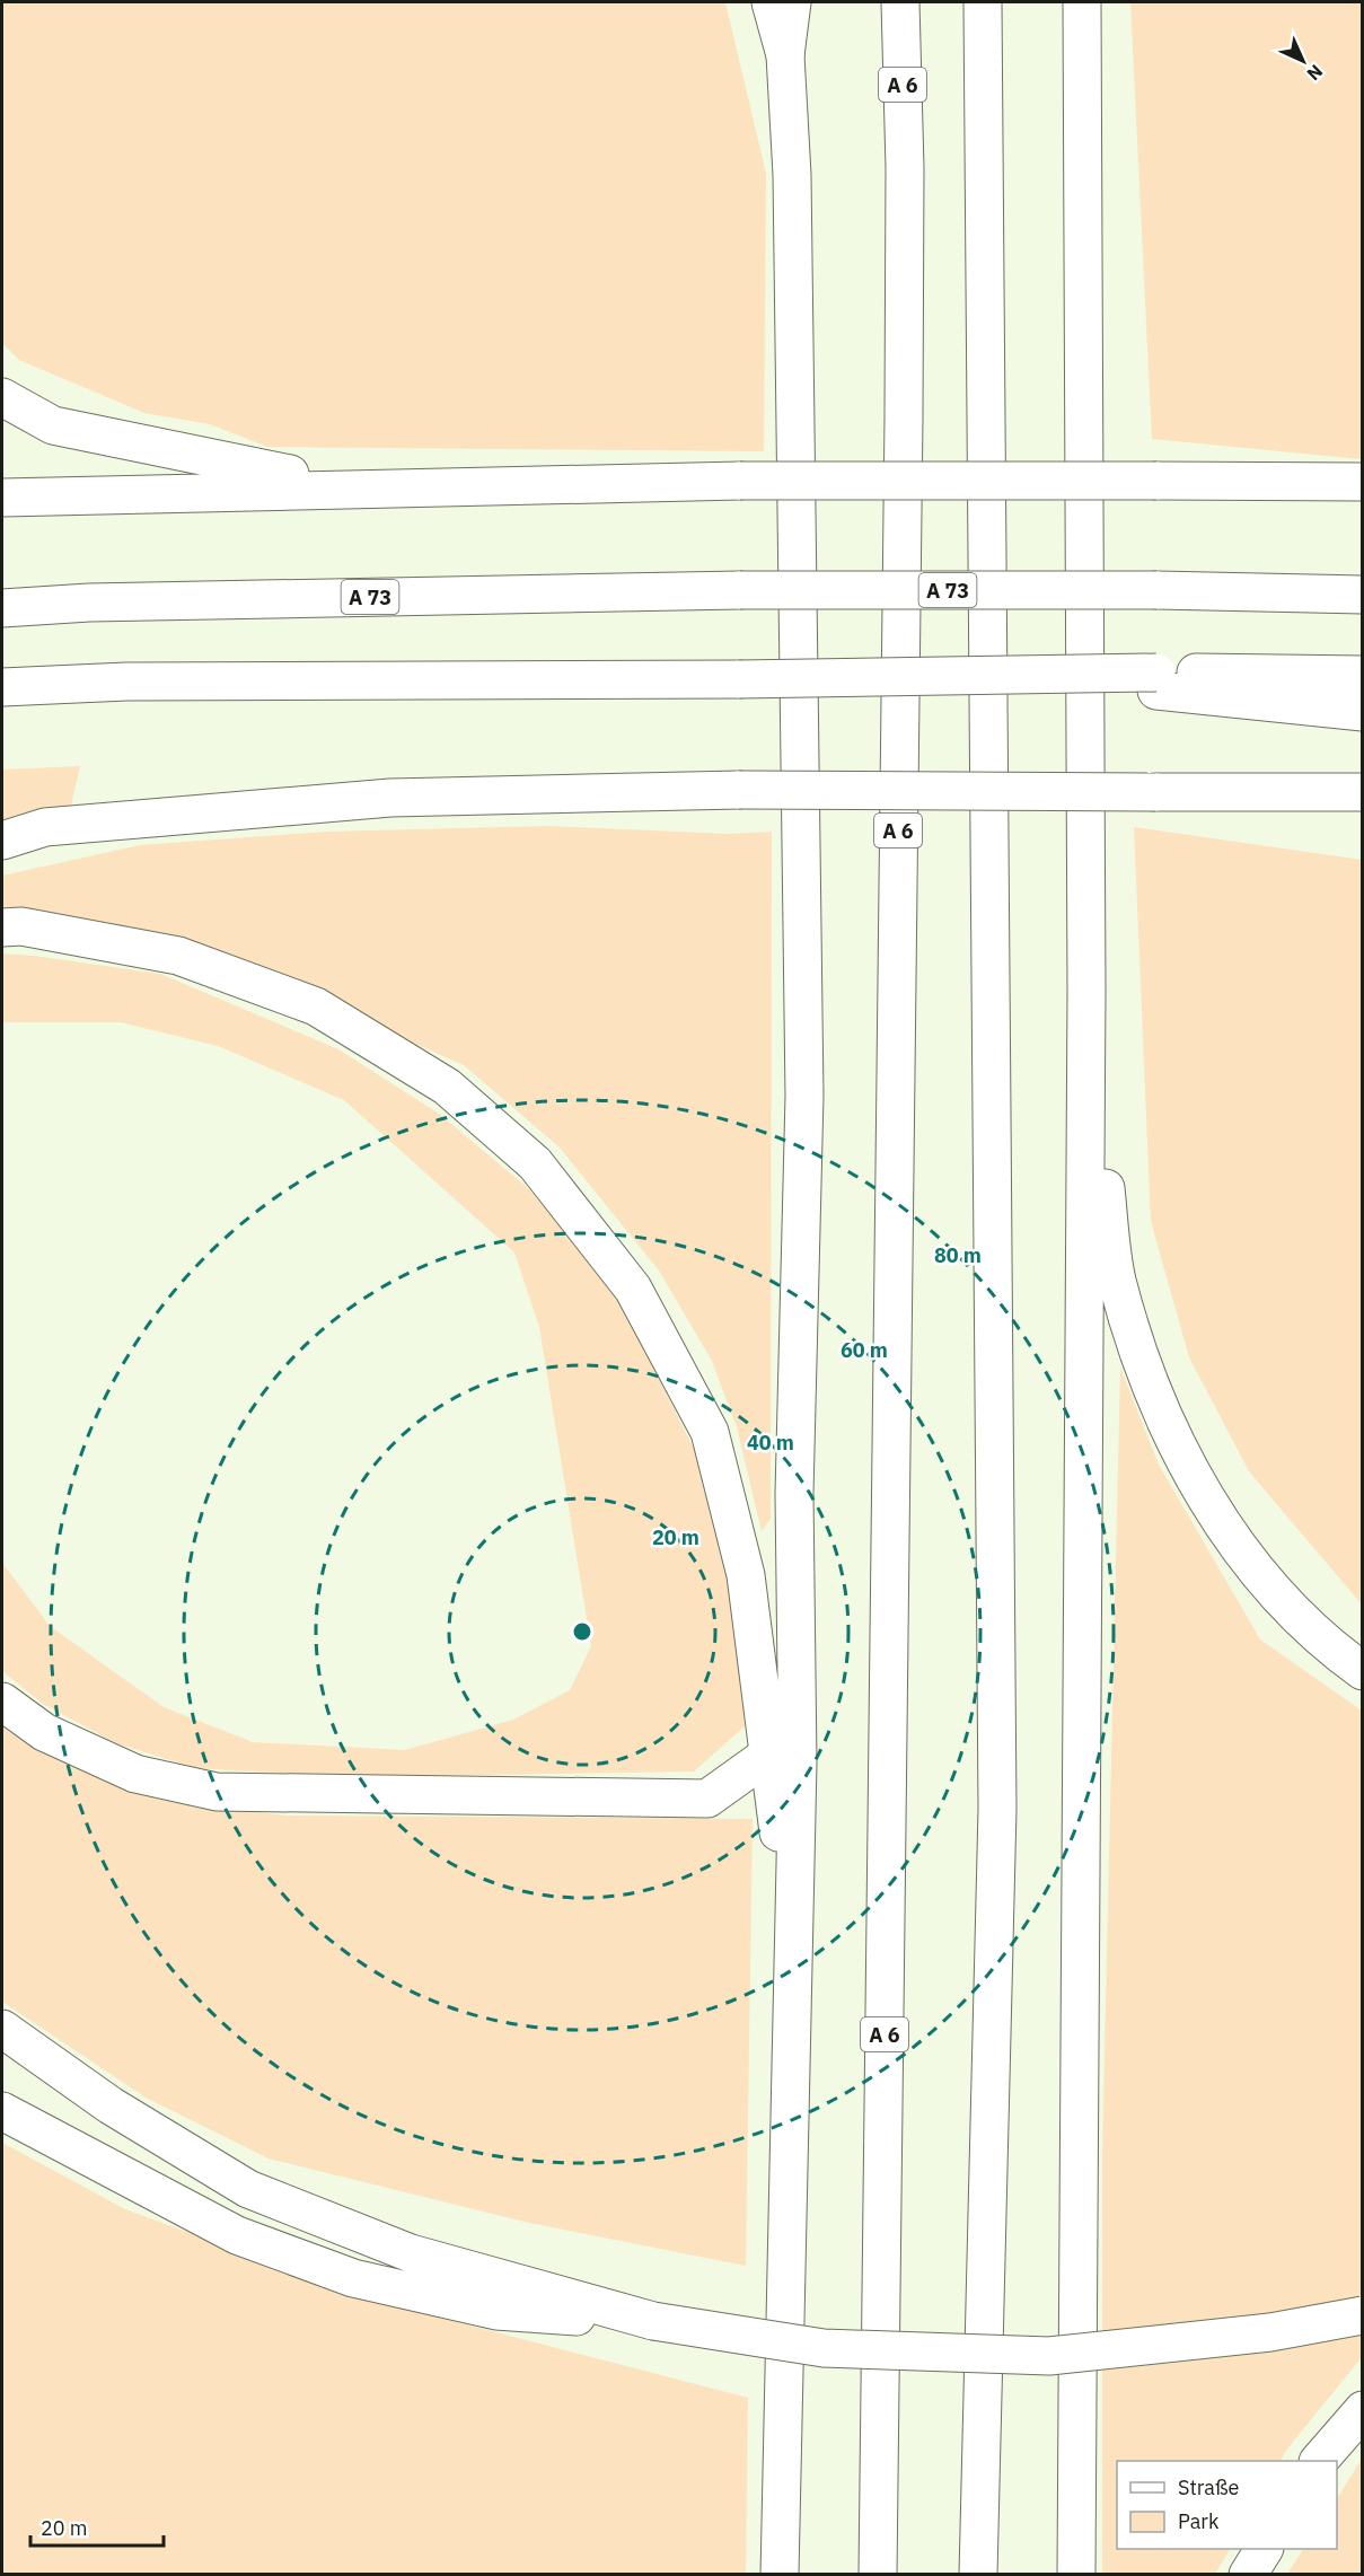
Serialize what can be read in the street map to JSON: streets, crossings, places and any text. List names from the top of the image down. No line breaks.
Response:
{"streets":{"main road":["A 6","A 73"]},"legend":["Straße","Park"],"scale_bar":"20 m","north":"bottom right","rings":["80 m","60 m","40 m","20 m"]}
